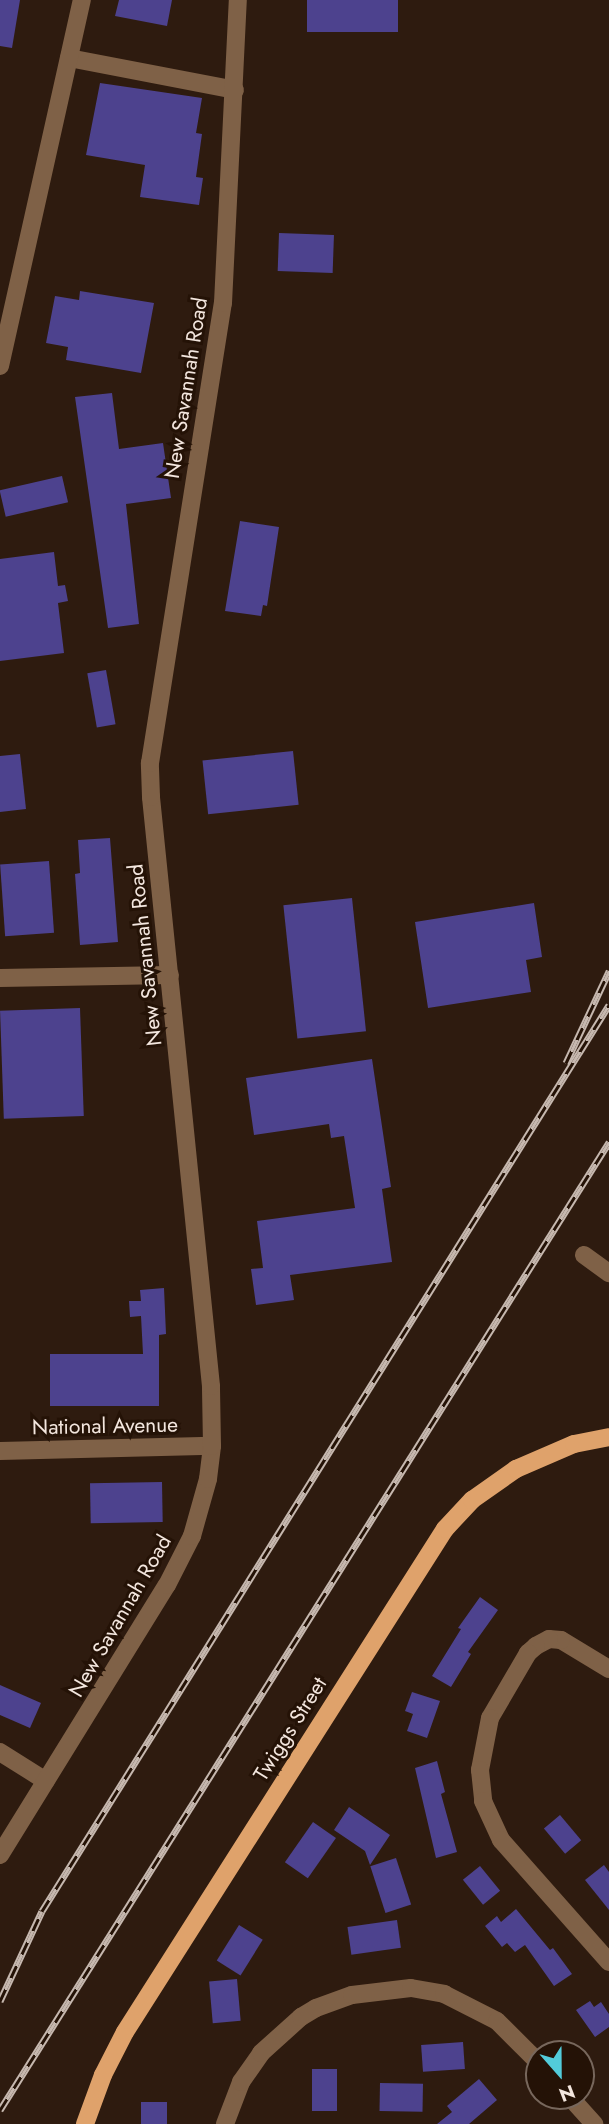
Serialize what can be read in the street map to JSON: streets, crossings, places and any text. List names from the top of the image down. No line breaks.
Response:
{"streets":{"main road":["Twiggs Street"],"street":["New Savannah Road","National Avenue"]},"crossings":[["New Savannah Road","National Avenue"]],"north":"bottom"}
